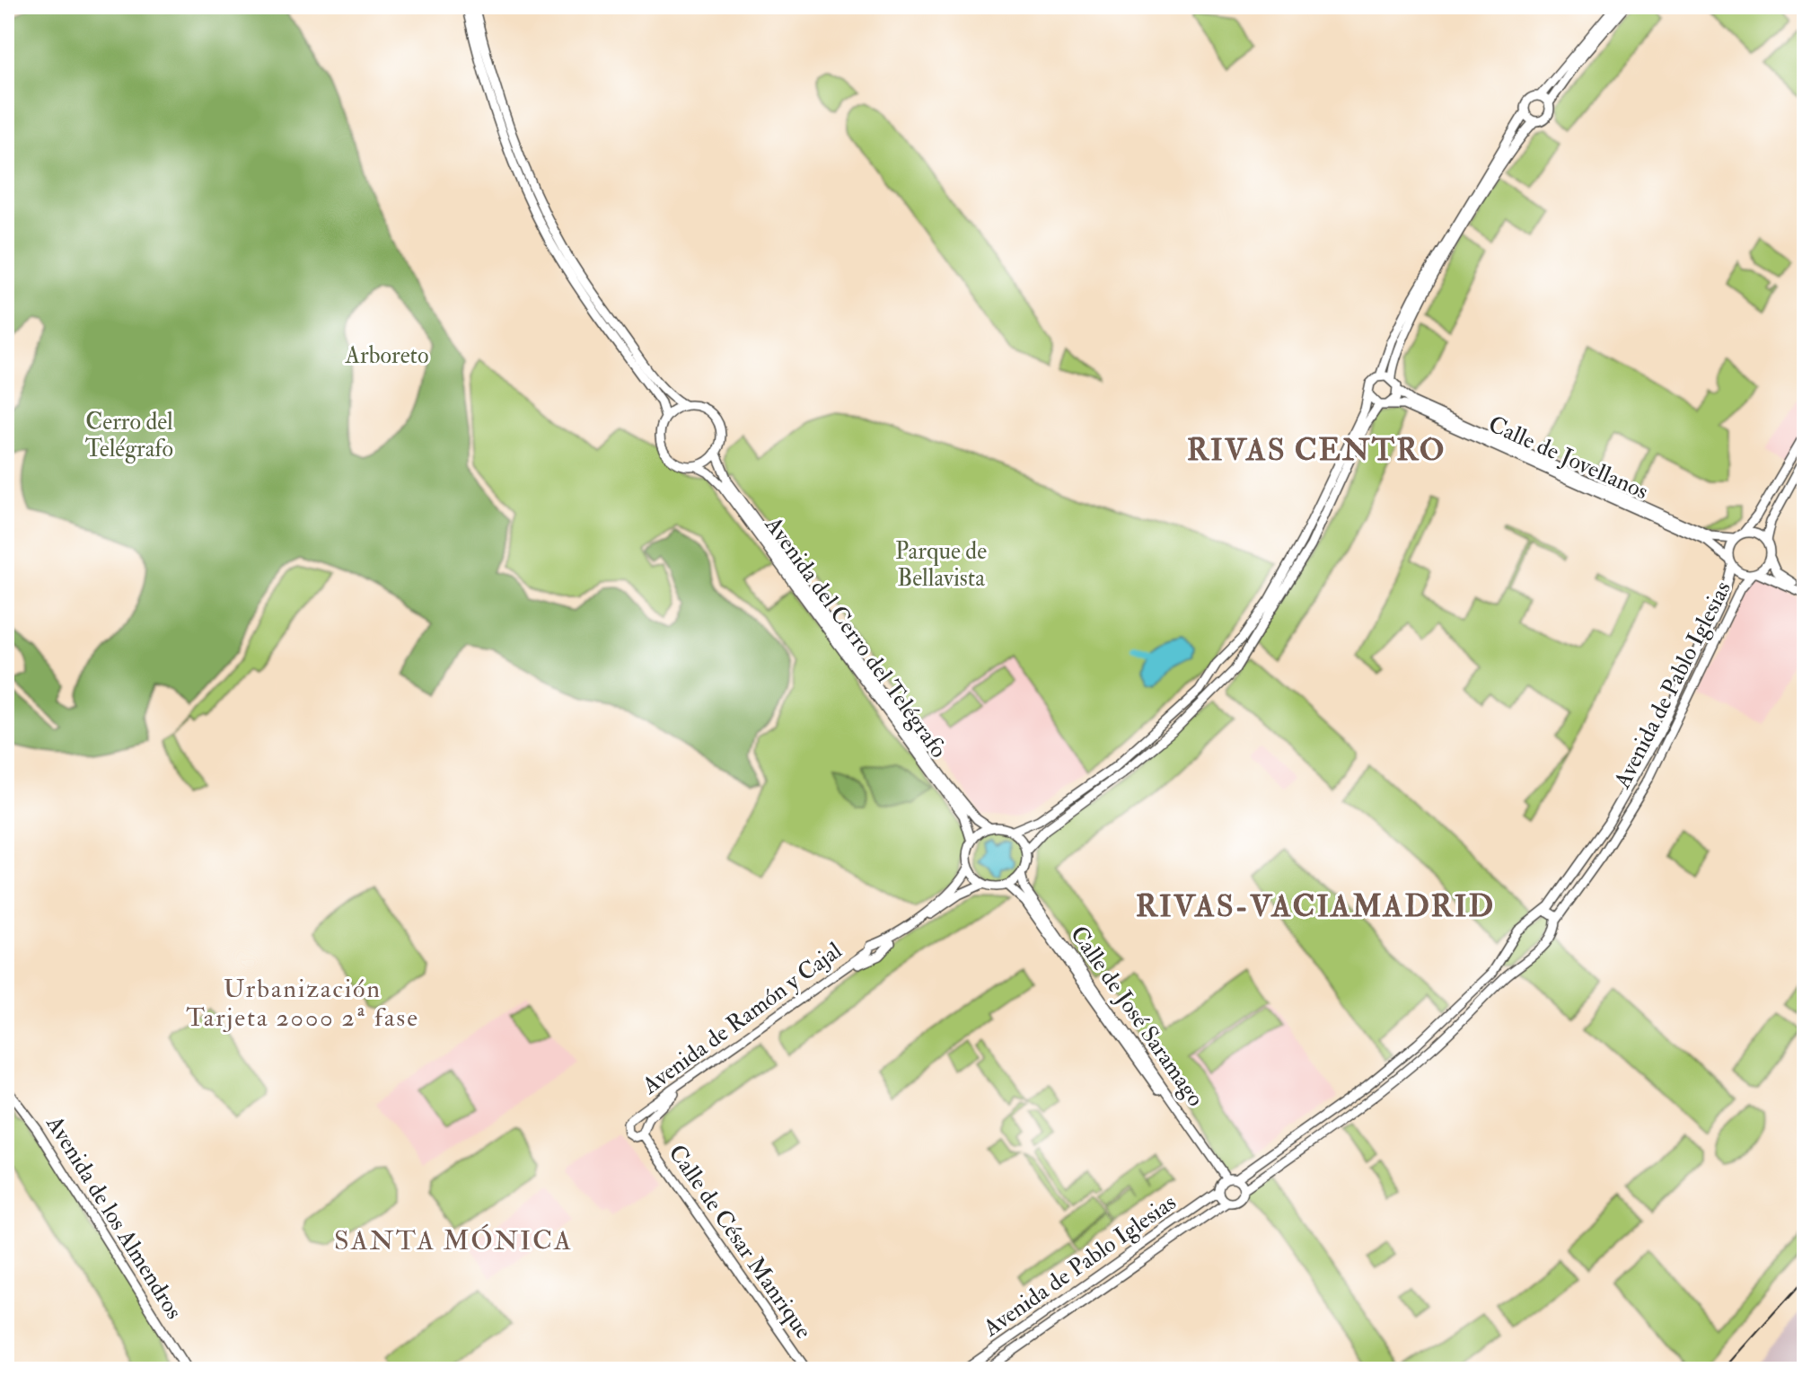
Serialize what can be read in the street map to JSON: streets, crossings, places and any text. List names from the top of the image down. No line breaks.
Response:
{"streets":{"street":["Calle de Jovellanos","Avenida del Cerro del Telégrafo","Avenida de Pablo Iglesias","Calle de José Saramago","Avenida de Ramón y Cajal","Avenida de los Almendros","Calle de César Manrique"]},"crossings":[["Calle de Jovellanos","Avenida de Pablo Iglesias"],["Avenida del Cerro del Telégrafo","Calle de José Saramago"],["Avenida del Cerro del Telégrafo","Avenida de Ramón y Cajal"],["Calle de José Saramago","Avenida de Ramón y Cajal"],["Avenida de Ramón y Cajal","Calle de César Manrique"]],"districts":["RIVAS CENTRO","RIVAS-VACIAMADRID","Urbanización Tarjeta 2000 2ª fase","SANTA MÓNICA"],"parks":["Arboreto","Cerro del Telégrafo","Parque de Bellavista"]}
